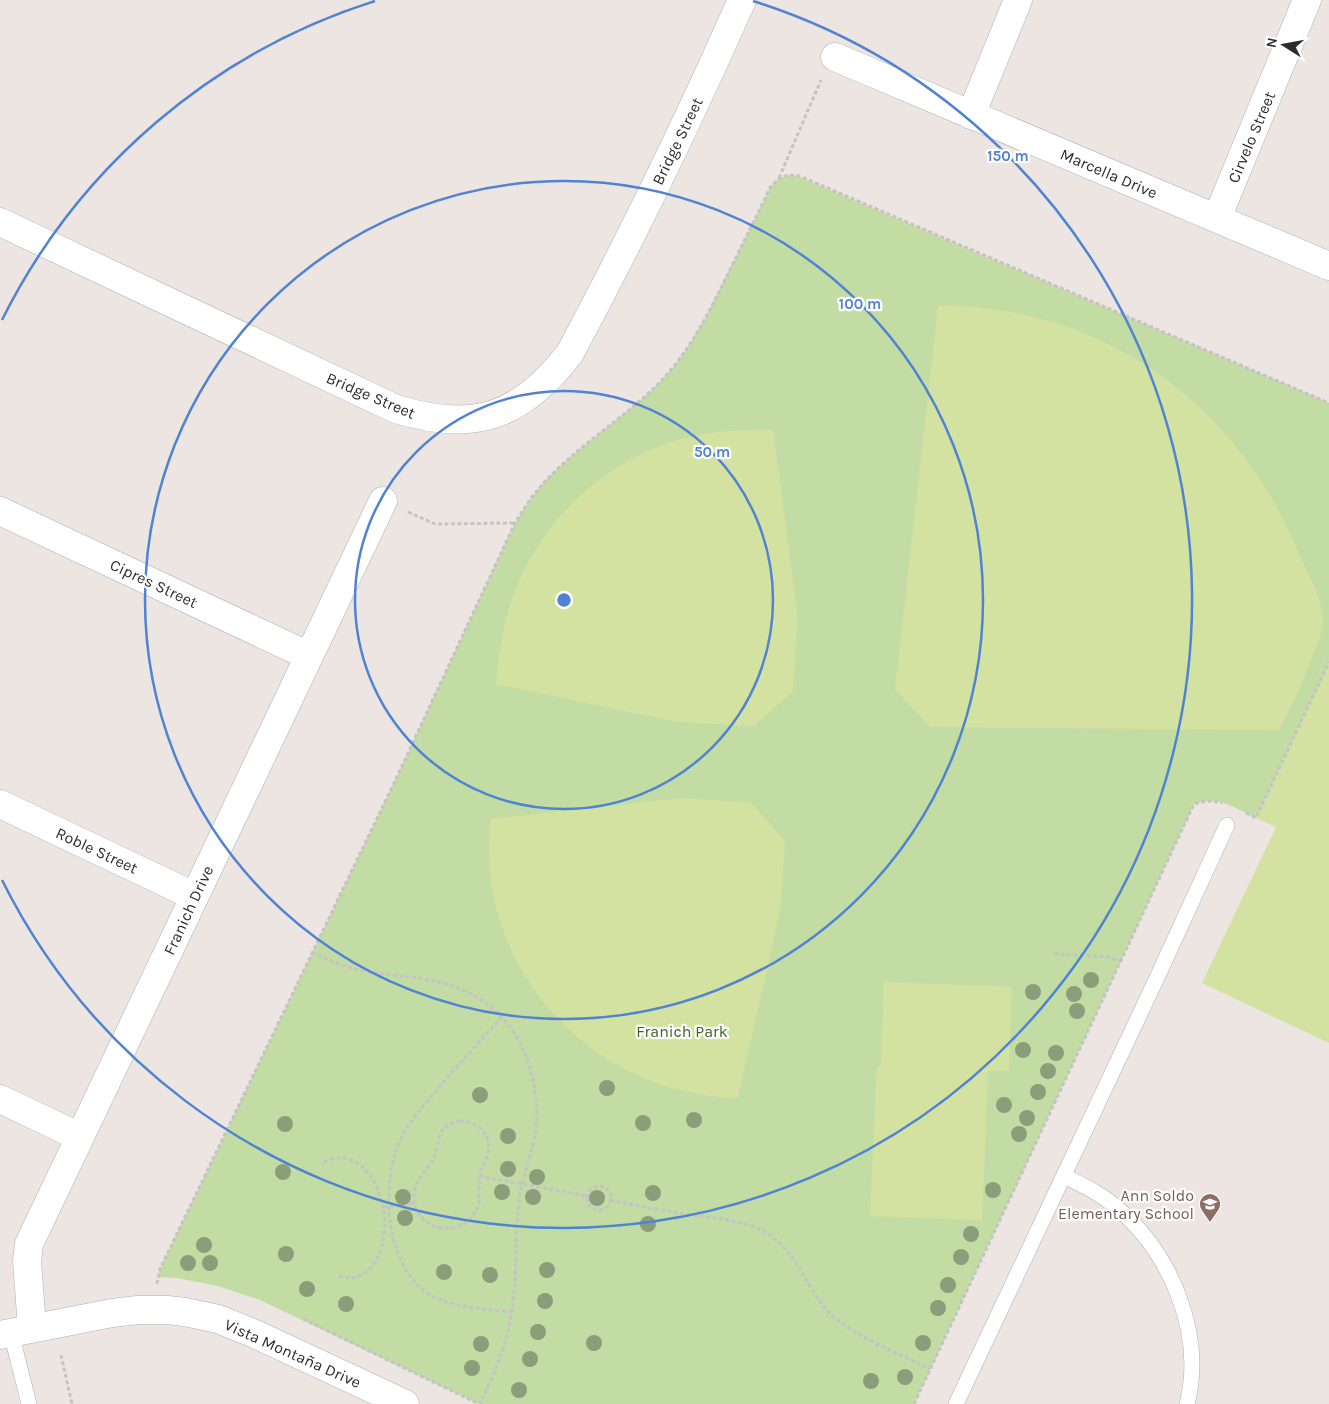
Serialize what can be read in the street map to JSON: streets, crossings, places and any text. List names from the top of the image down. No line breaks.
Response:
{"streets":{"street":["Cirvelo Street","Bridge Street","Marcella Drive","Cipres Street","Roble Street","Franich Drive","Vista Montaña Drive"]},"crossings":[["Cirvelo Street","Marcella Drive"],["Cipres Street","Franich Drive"],["Roble Street","Franich Drive"],["Franich Drive","Vista Montaña Drive"]],"parks":["Franich Park"],"places":{"school or university":["Ann Soldo Elementary School"]},"north":"left","rings":["150 m","100 m","50 m"]}
